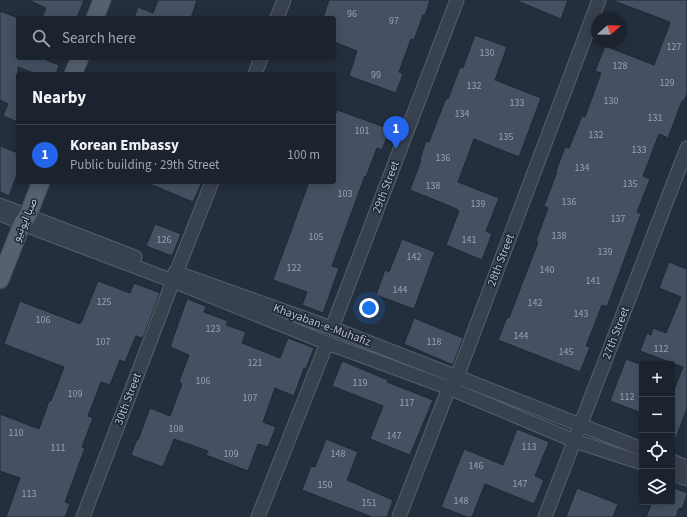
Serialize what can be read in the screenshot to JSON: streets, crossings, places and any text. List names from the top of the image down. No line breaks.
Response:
{"streets":{"main road":["صبا ایونیو"],"street":["29th Street","28th Street","Khayaban-e-Muhafiz","27th Street","30th Street"]},"crossings":[["29th Street","Khayaban-e-Muhafiz"],["صبا ایونیو","Khayaban-e-Muhafiz"],["28th Street","Khayaban-e-Muhafiz"],["Khayaban-e-Muhafiz","27th Street"],["Khayaban-e-Muhafiz","30th Street"]],"house_numbers":["96","97","127","130","128","99","129","132","130","133","134","131","101","132","135","133","136","134","135","138","103","136","139","137","138","105","126","141","139","142","122","140","141","144","125","142","143","106","123","144","107","118","112","145","121","106","119","109","112","107","117","108","110","147","113","111","109","148","146","147","150","113","148","151"],"north":"right","page":{"search":"Search here","heading":"Nearby","pins":"1","list":[{"mark":"1","name":"Korean Embassy","note":"Public building · 29th Street","value":"100 m"}],"map_buttons":["+","−"]}}
